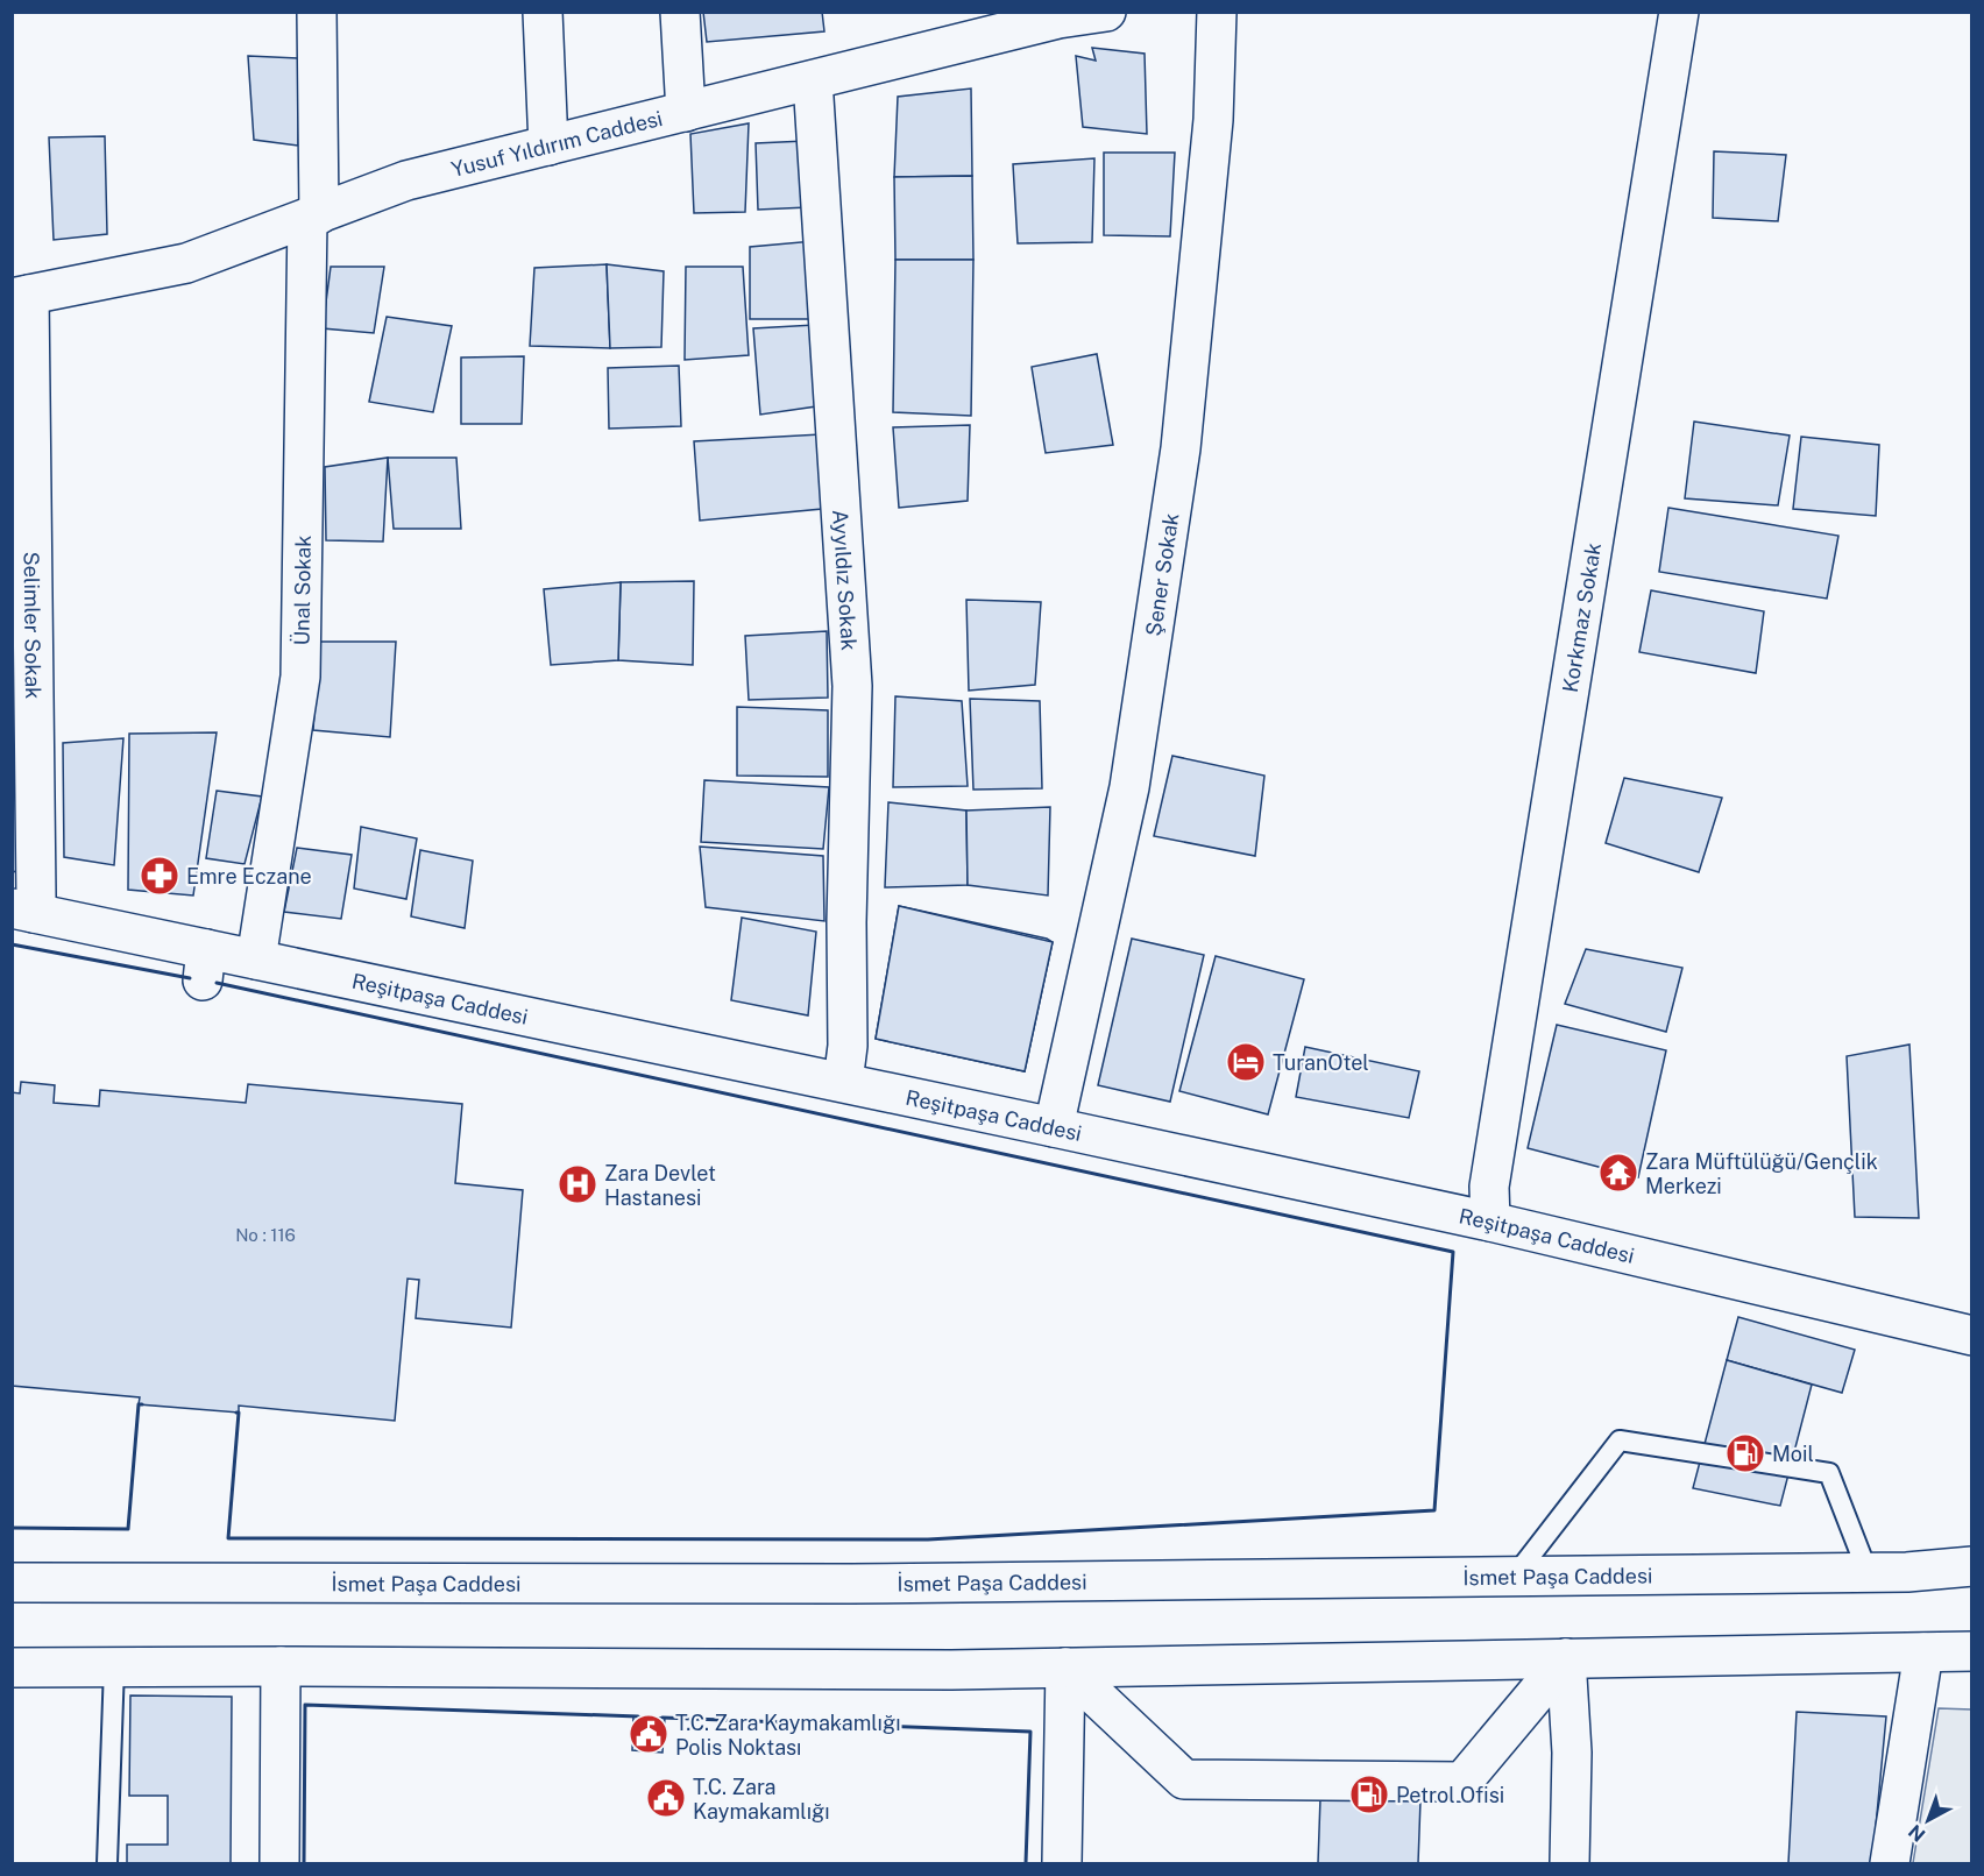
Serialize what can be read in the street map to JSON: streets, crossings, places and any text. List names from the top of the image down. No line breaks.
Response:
{"streets":{"main road":["Yusuf Yıldırım Caddesi","Şener Sokak","Ayyıldız Sokak","Ünal Sokak","Korkmaz Sokak","Selimler Sokak","Reşitpaşa Caddesi","İsmet Paşa Caddesi"]},"crossings":[["Yusuf Yıldırım Caddesi","Ayyıldız Sokak"],["Yusuf Yıldırım Caddesi","Ünal Sokak"],["Yusuf Yıldırım Caddesi","Selimler Sokak"],["Şener Sokak","Reşitpaşa Caddesi"],["Ayyıldız Sokak","Reşitpaşa Caddesi"],["Ünal Sokak","Reşitpaşa Caddesi"],["Korkmaz Sokak","Reşitpaşa Caddesi"],["Selimler Sokak","Reşitpaşa Caddesi"]],"places":{"pharmacy":["Emre Eczane"],"hotel":["TuranOtel"],"temple":["Zara Müftülüğü/Gençlik Merkezi"],"hospital":["Zara Devlet Hastanesi"],"fuel station":["Moil","Petrol Ofisi"],"public building":["T.C. Zara Kaymakamlığı Polis Noktası","T.C. Zara Kaymakamlığı"]},"house_numbers":["No : 116"],"north":"bottom left"}
